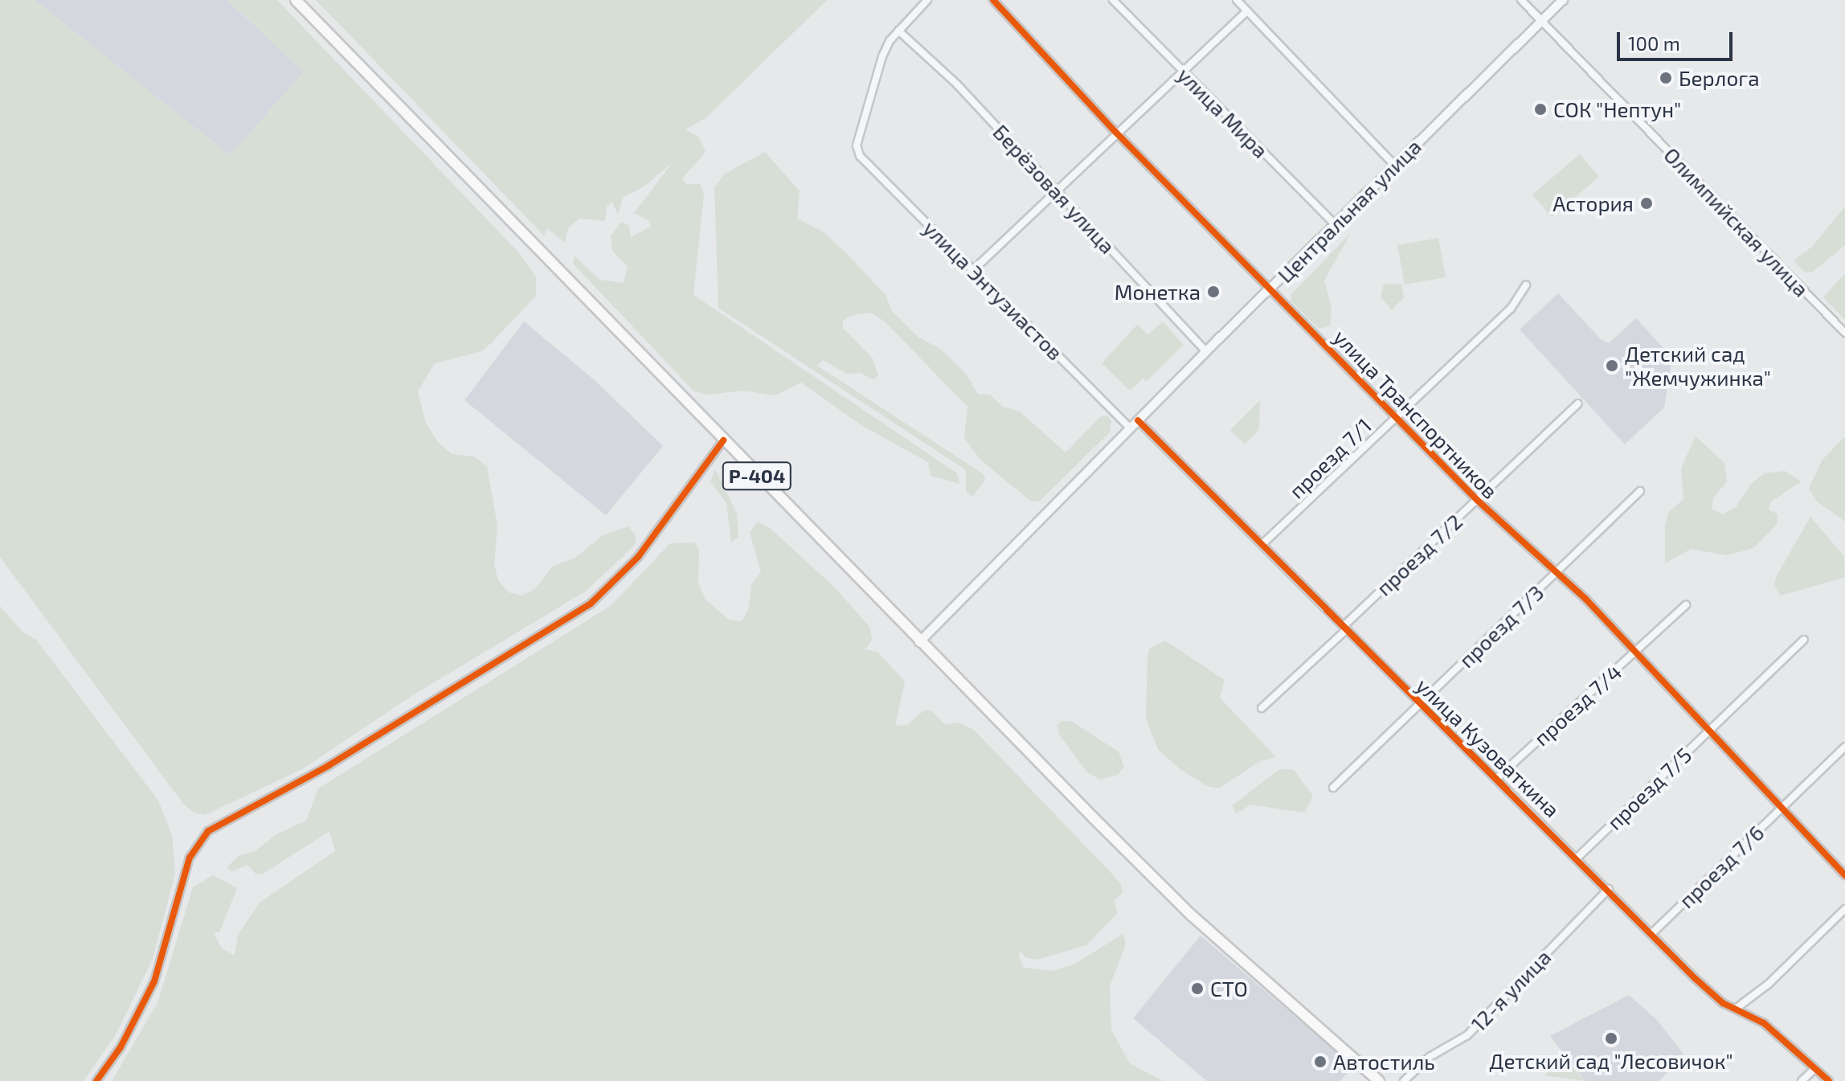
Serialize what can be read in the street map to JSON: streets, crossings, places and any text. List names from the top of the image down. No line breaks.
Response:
{"streets":{"highway":["Р-404"],"street":["улица Мира","Берёзовая улица","Центральная улица","Олимпийская улица","улица Энтузиастов","улица Транспортников","проезд 7/1","проезд 7/2","проезд 7/3","проезд 7/4","улица Кузоваткина","проезд 7/5","проезд 7/6","12-я улица"]},"crossings":[["улица Мира","Центральная улица"],["Берёзовая улица","Центральная улица"],["Берёзовая улица","улица Энтузиастов"],["Центральная улица","Олимпийская улица"],["Центральная улица","улица Энтузиастов"],["Центральная улица","улица Транспортников"],["Центральная улица","Р-404"],["Центральная улица","улица Кузоваткина"],["улица Транспортников","проезд 7/1"],["улица Транспортников","проезд 7/2"],["улица Транспортников","проезд 7/3"],["улица Транспортников","проезд 7/4"],["улица Транспортников","проезд 7/5"],["улица Транспортников","проезд 7/6"],["проезд 7/1","улица Кузоваткина"],["проезд 7/2","улица Кузоваткина"],["проезд 7/3","улица Кузоваткина"],["проезд 7/4","улица Кузоваткина"],["улица Кузоваткина","проезд 7/5"],["улица Кузоваткина","проезд 7/6"],["улица Кузоваткина","12-я улица"]],"places":["Берлога","СОК \"Нептун\"","Астория","Монетка","Детский сад \"Жемчужинка\"","СТО","Детский сад \"Лесовичок\"","Автостиль"],"scale_bar":"100 m"}
